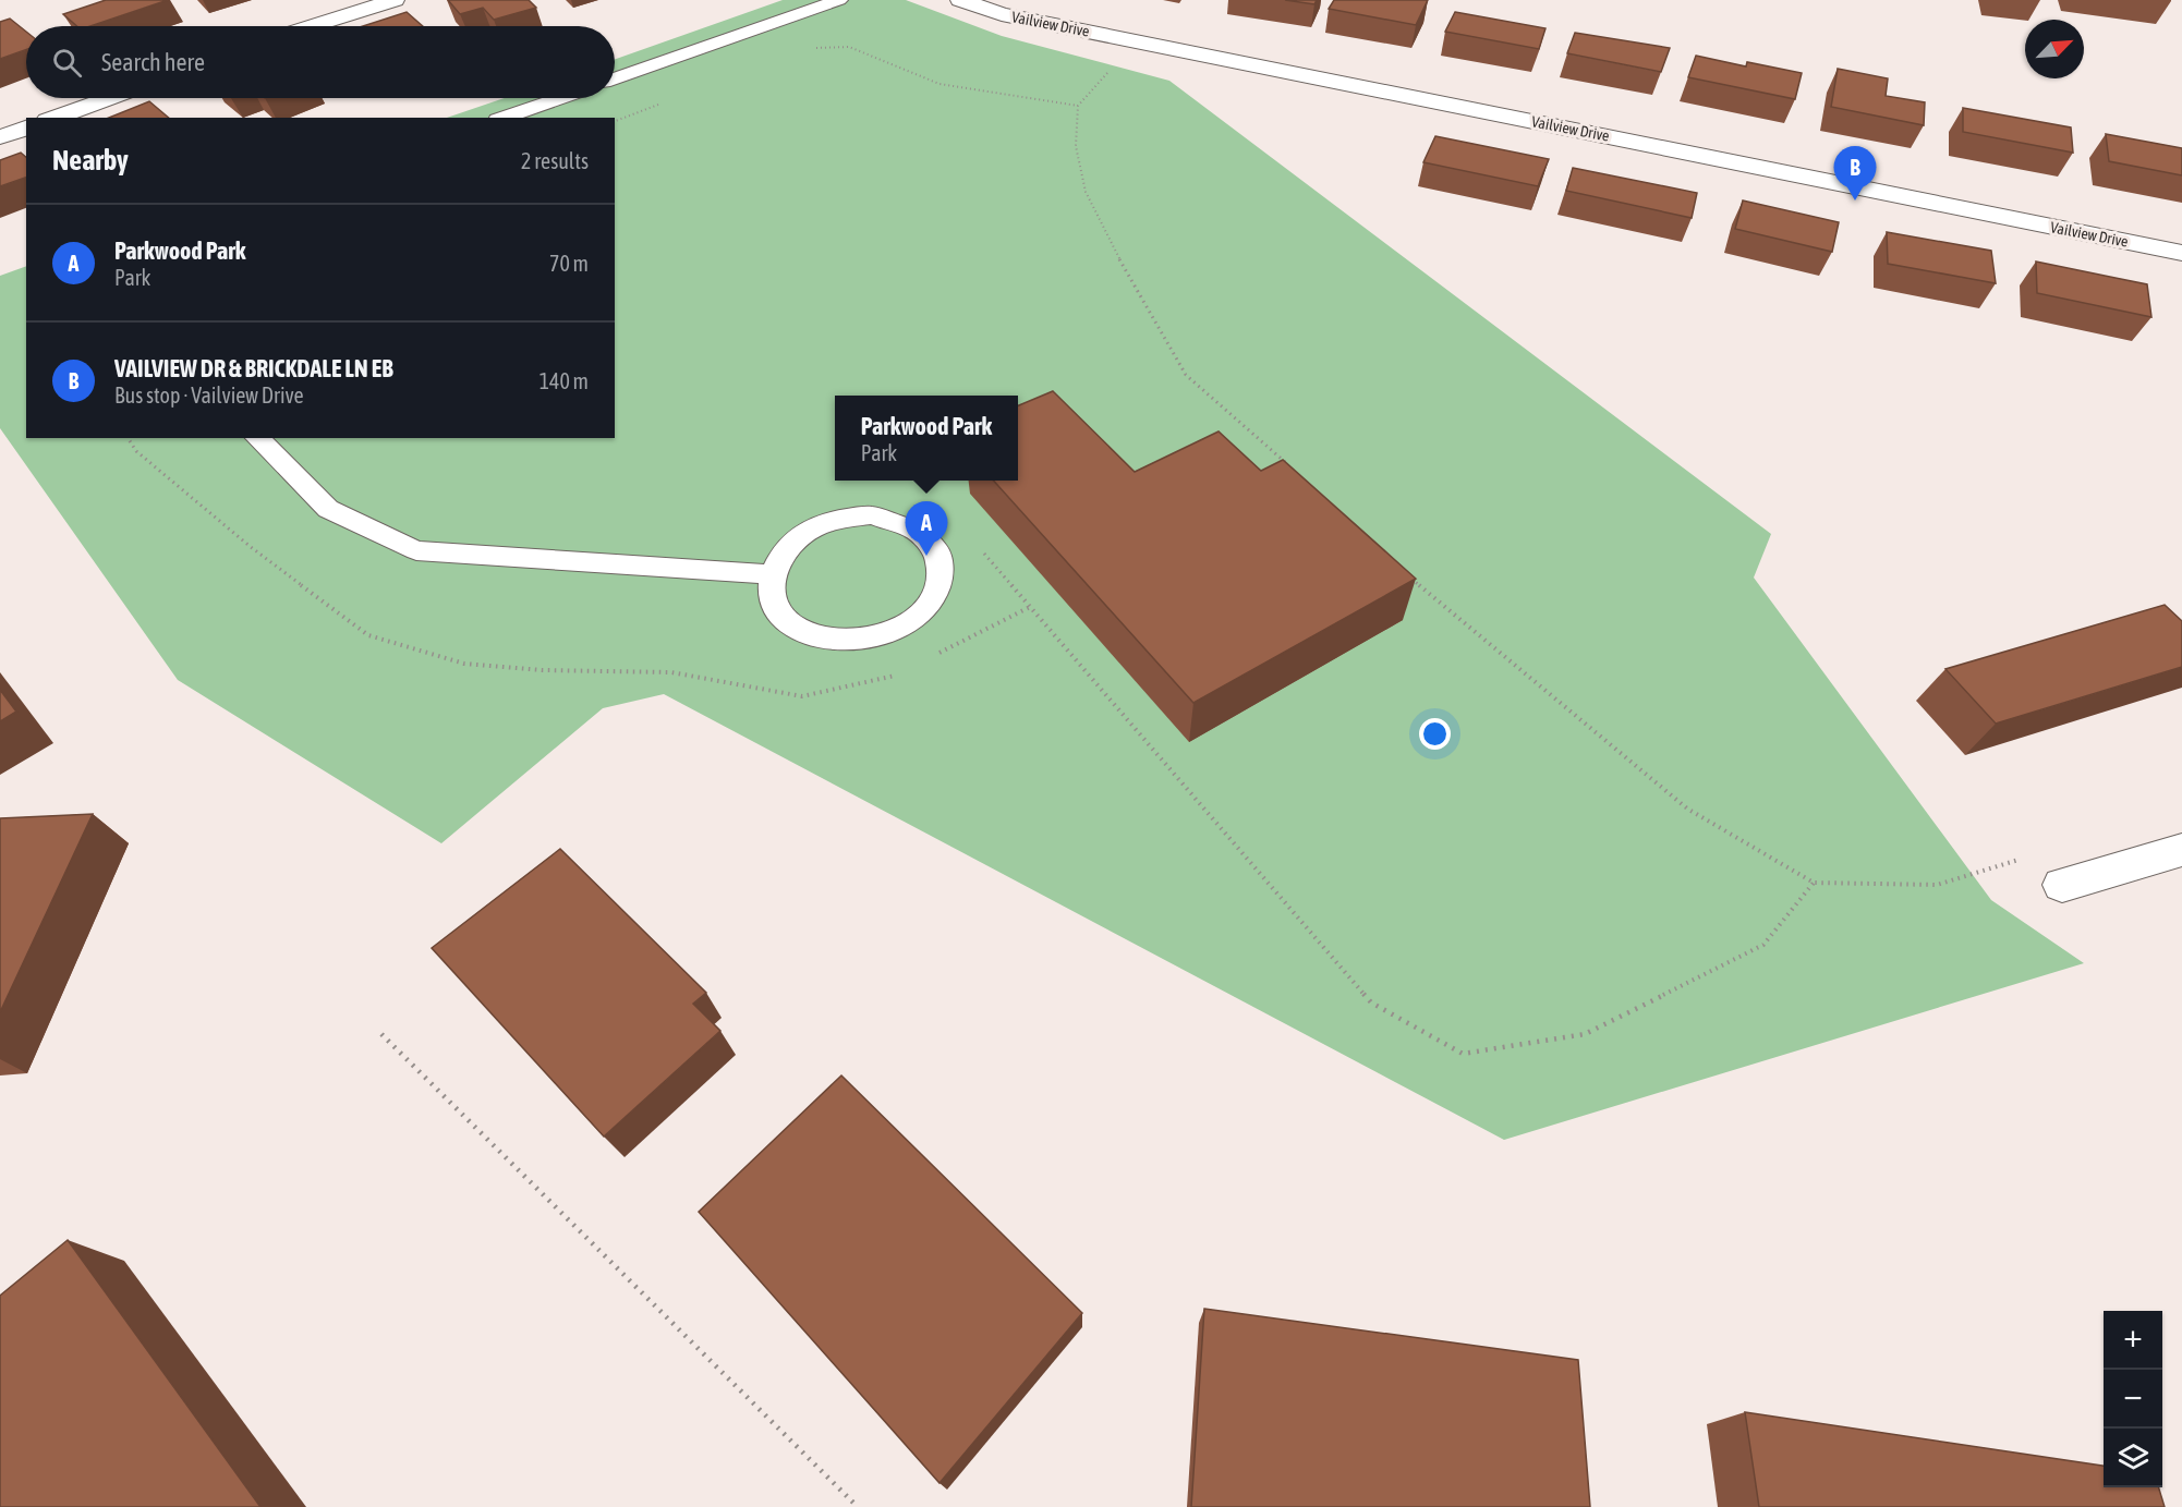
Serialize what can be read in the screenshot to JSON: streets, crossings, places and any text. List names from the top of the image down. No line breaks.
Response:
{"streets":{"street":["Vailview Drive"]},"north":"top right","page":{"search":"Search here","heading":["Nearby","2 results"],"pins":["B","A"],"list":[{"mark":"A","name":"Parkwood Park","note":"Park","value":"70 m"},{"mark":"B","name":"VAILVIEW DR & BRICKDALE LN EB","note":"Bus stop · Vailview Drive","value":"140 m"}],"popup":["Parkwood Park","Park"],"map_buttons":["+","−"]}}
